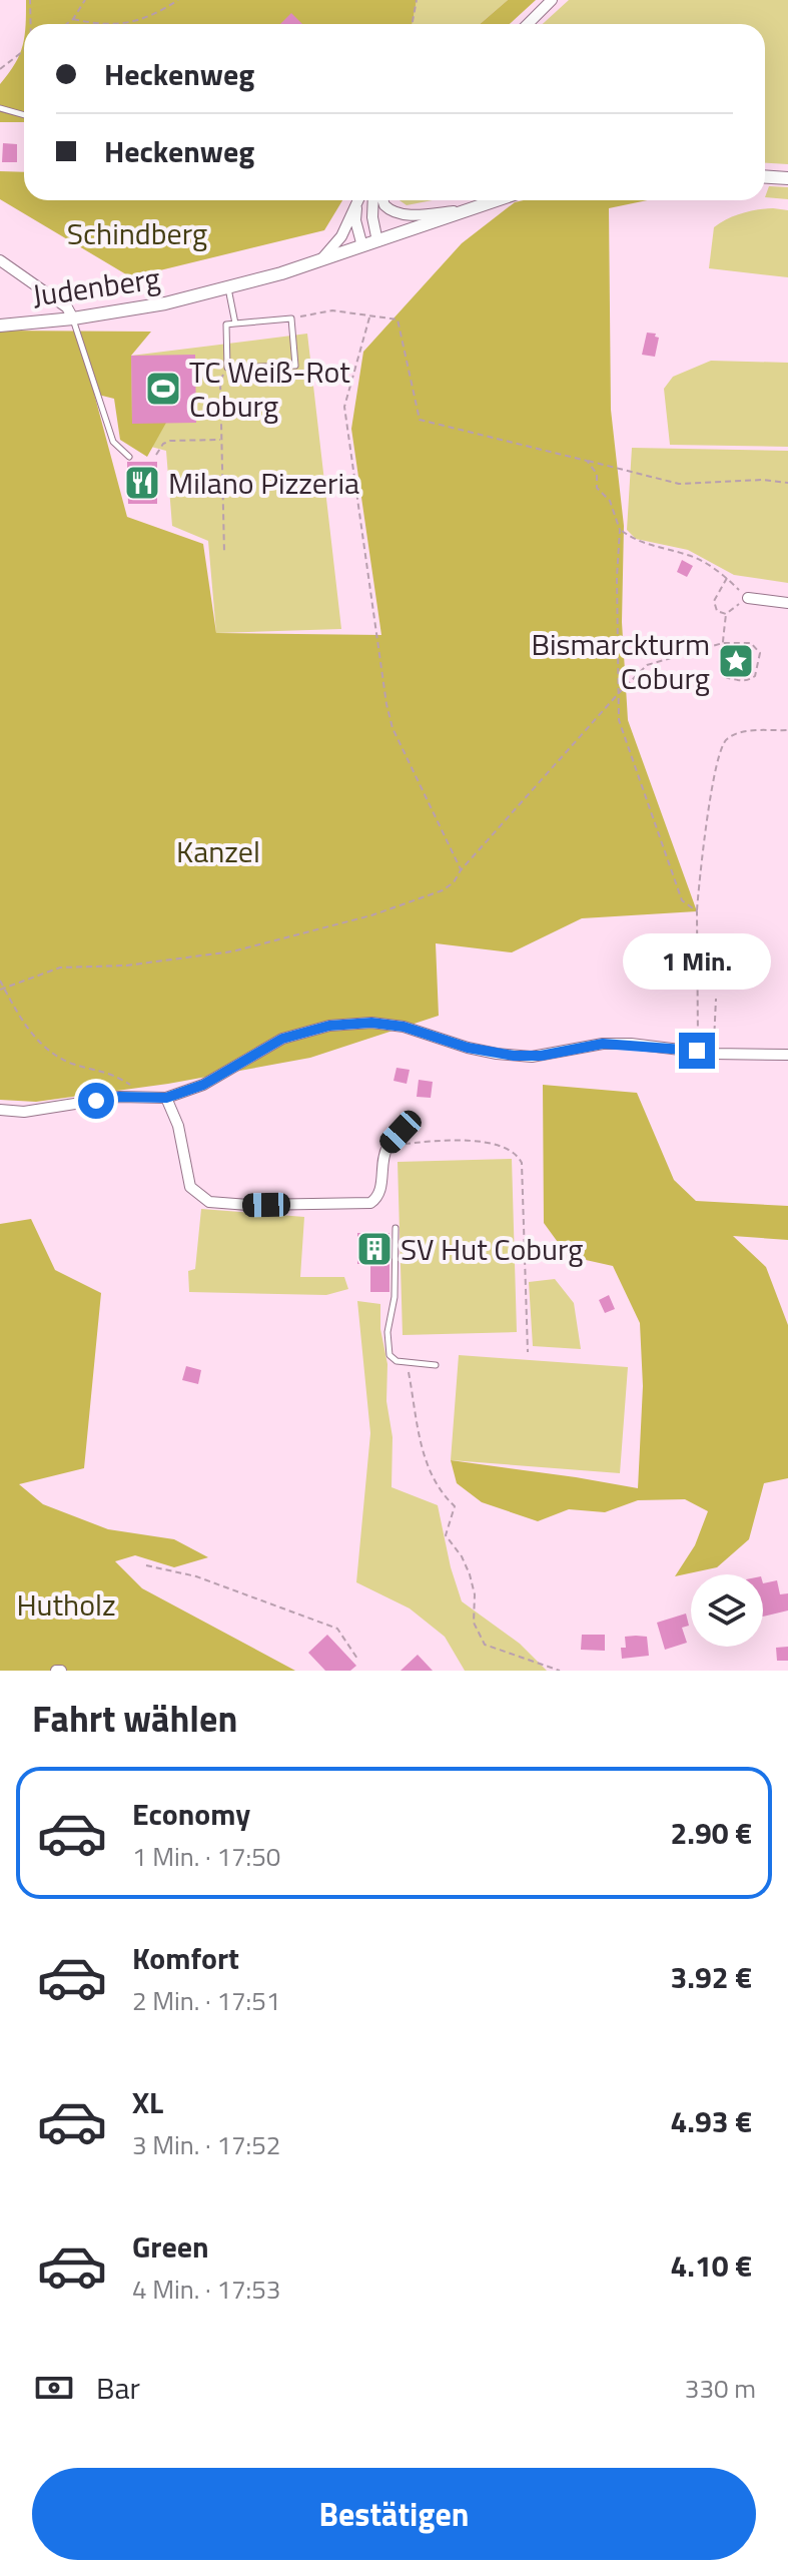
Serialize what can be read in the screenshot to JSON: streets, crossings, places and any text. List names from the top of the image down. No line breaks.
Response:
{"streets":{"street":["Judenberg"]},"parks":["Schindberg","Kanzel","Hutholz"],"places":{"sports":["TC Weiß-Rot Coburg"],"restaurant":["Milano Pizzeria"],"place":["Bismarckturm Coburg"],"building":["SV Hut Coburg"]},"page":{"banner":["Heckenweg","Heckenweg"],"bubble":"1 Min.","heading":"Fahrt wählen","list":[{"name":"Economy","note":"1 Min. · 17:50","value":"2.90 €"},{"name":"Komfort","note":"2 Min. · 17:51","value":"3.92 €"},{"name":"XL","note":"3 Min. · 17:52","value":"4.93 €"},{"name":"Green","note":"4 Min. · 17:53","value":"4.10 €"}],"pay":["Bar","330 m"],"buttons":"Bestätigen"}}
